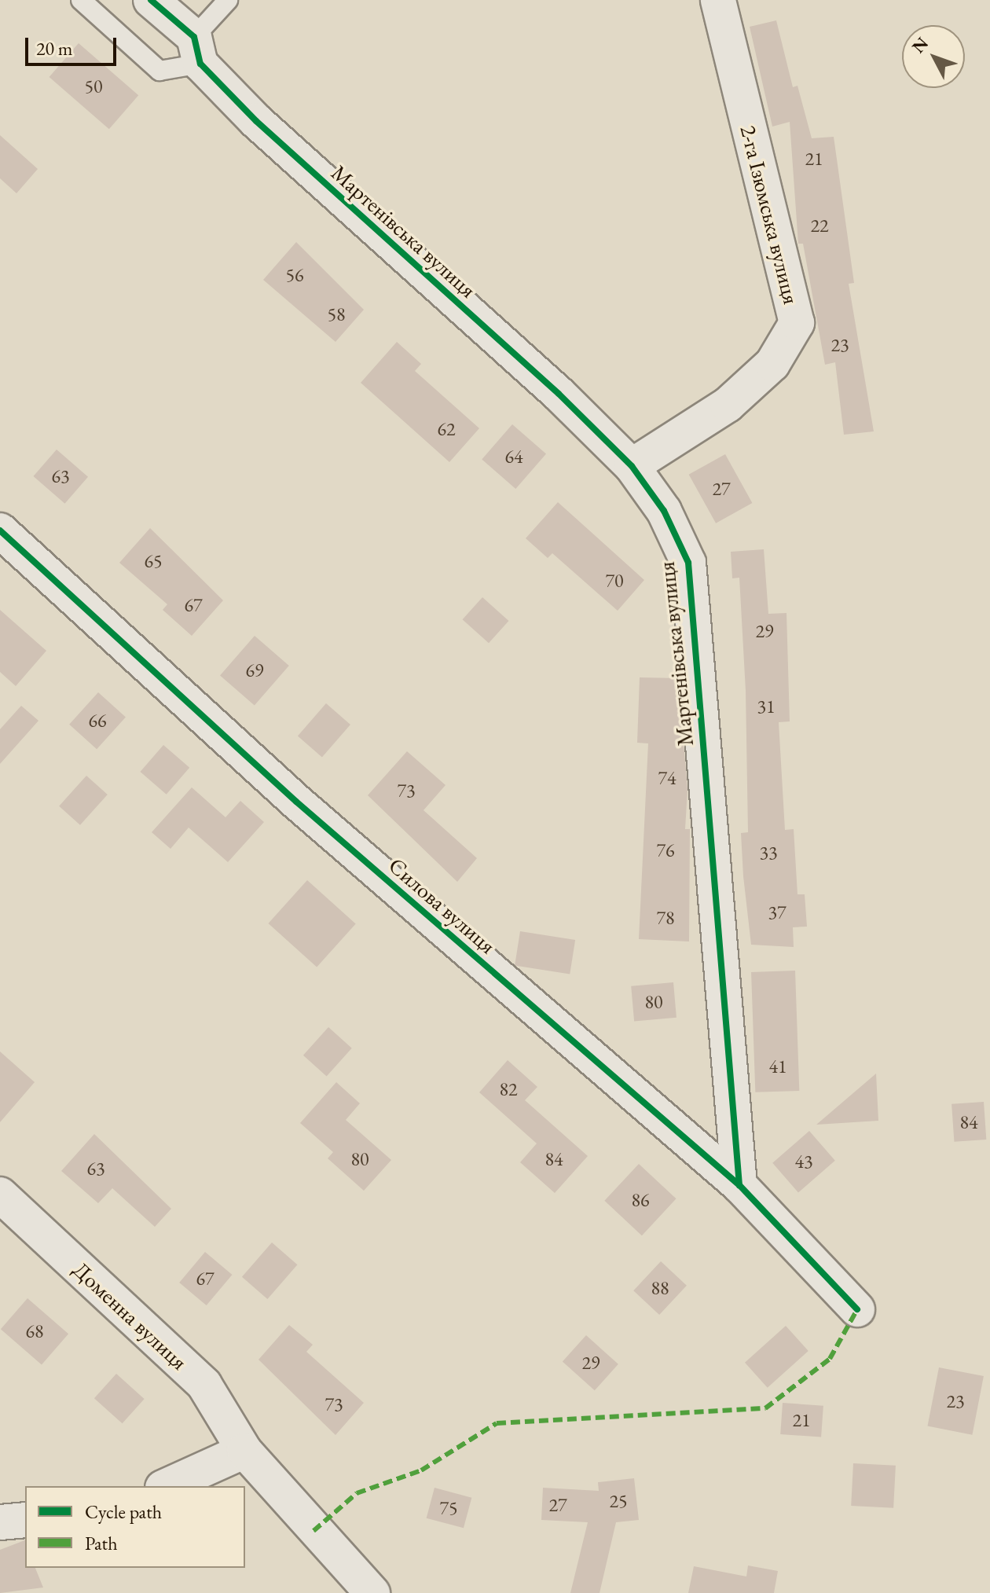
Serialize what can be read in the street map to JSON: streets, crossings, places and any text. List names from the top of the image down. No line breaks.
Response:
{"streets":{"street":["2-га Ізюмська вулиця","Мартенівська вулиця","Силова вулиця","Доменна вулиця"]},"crossings":[["2-га Ізюмська вулиця","Мартенівська вулиця"],["Мартенівська вулиця","Силова вулиця"]],"house_numbers":["50","21","22","56","58","23","62","64","63","27","65","70","67","29","69","31","66","74","73","76","33","37","78","80","41","82","84","80","84","43","63","86","67","88","68","29","23","73","21","25","27","75"],"legend":["Cycle path","Path"],"scale_bar":"20 m","north":"top left"}
